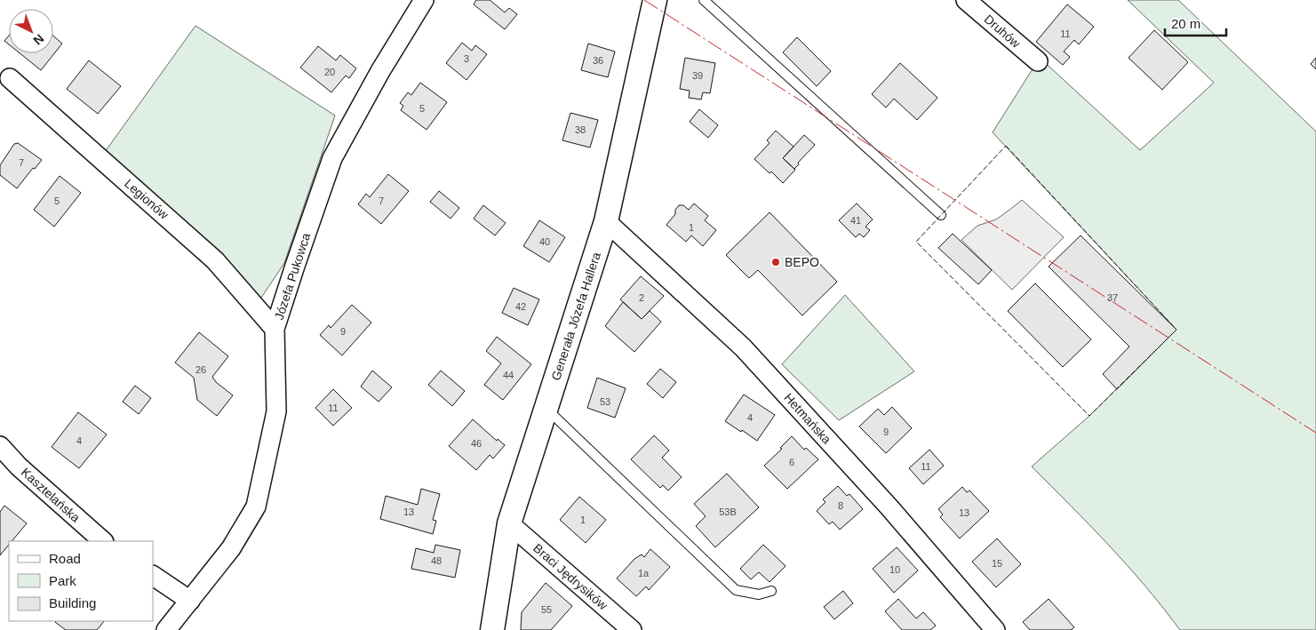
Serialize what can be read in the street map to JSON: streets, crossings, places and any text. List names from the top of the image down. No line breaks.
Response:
{"streets":{"street":["Druhów","Legionów","Józefa Pukowca","Generała Józefa Hallera","Hetmańska","Kasztelańska","Braci Jędrysików"]},"crossings":[["Legionów","Józefa Pukowca"],["Generała Józefa Hallera","Hetmańska"],["Generała Józefa Hallera","Braci Jędrysików"]],"places":["BEPO"],"house_numbers":["11","3","36","20","39","5","38","7","5","7","41","1","40","2","37","42","9","26","44","53","11","4","9","4","46","6","11","8","13","53B","13","1","48","15","10","1a","55"],"legend":["Road","Park","Building"],"scale_bar":"20 m","north":"bottom right"}
